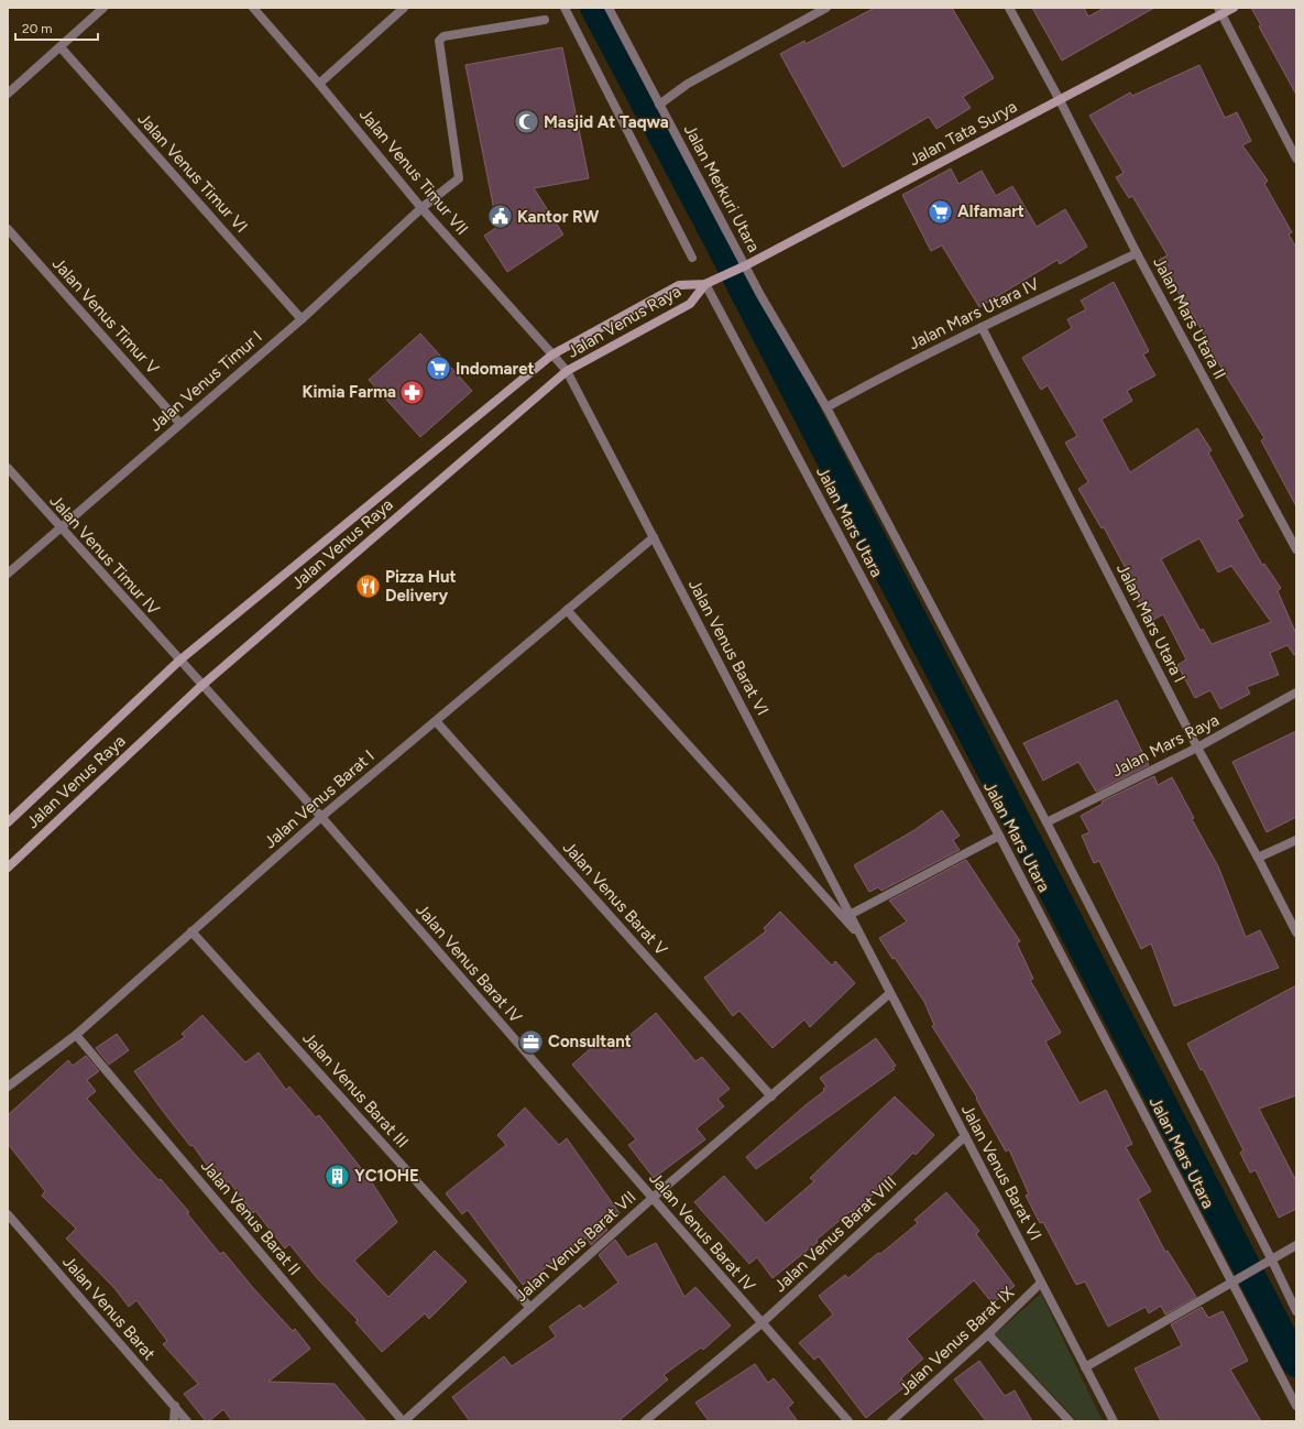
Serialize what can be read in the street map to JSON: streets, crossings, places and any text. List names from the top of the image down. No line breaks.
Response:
{"streets":{"street":["Jalan Tata Surya","Jalan Venus Timur VII","Jalan Venus Timur VI","Jalan Merkuri Utara","Jalan Mars Utara IV","Jalan Venus Timur V","Jalan Mars Utara II","Jalan Venus Raya","Jalan Venus Timur I","Jalan Mars Utara","Jalan Venus Timur IV","Jalan Mars Utara I","Jalan Venus Barat VI","Jalan Mars Raya","Jalan Venus Barat I","Jalan Venus Barat V","Jalan Venus Barat IV","Jalan Venus Barat III","Jalan Venus Barat II","Jalan Venus Barat VIII","Jalan Venus Barat VII","Jalan Venus Barat","Jalan Venus Barat IX"]},"crossings":[["Jalan Tata Surya","Jalan Merkuri Utara"],["Jalan Tata Surya","Jalan Mars Utara II"],["Jalan Tata Surya","Jalan Venus Raya"],["Jalan Tata Surya","Jalan Mars Utara"],["Jalan Venus Timur VII","Jalan Venus Raya"],["Jalan Venus Timur VII","Jalan Venus Timur I"],["Jalan Venus Timur VII","Jalan Venus Barat VI"],["Jalan Venus Timur VI","Jalan Venus Timur I"],["Jalan Merkuri Utara","Jalan Mars Utara"],["Jalan Mars Utara IV","Jalan Mars Utara II"],["Jalan Mars Utara IV","Jalan Mars Utara"],["Jalan Mars Utara IV","Jalan Mars Utara I"],["Jalan Venus Timur V","Jalan Venus Timur I"],["Jalan Venus Raya","Jalan Mars Utara"],["Jalan Venus Raya","Jalan Venus Timur IV"],["Jalan Venus Raya","Jalan Venus Barat VI"],["Jalan Venus Raya","Jalan Venus Barat IV"],["Jalan Venus Timur I","Jalan Venus Timur IV"],["Jalan Mars Utara","Jalan Mars Raya"],["Jalan Venus Timur IV","Jalan Venus Barat IV"],["Jalan Mars Utara I","Jalan Mars Raya"],["Jalan Venus Barat VI","Jalan Venus Barat I"],["Jalan Venus Barat VI","Jalan Venus Barat VIII"],["Jalan Venus Barat VI","Jalan Venus Barat VII"],["Jalan Venus Barat VI","Jalan Venus Barat IX"],["Jalan Venus Barat I","Jalan Venus Barat V"],["Jalan Venus Barat I","Jalan Venus Barat IV"],["Jalan Venus Barat I","Jalan Venus Barat III"],["Jalan Venus Barat I","Jalan Venus Barat II"],["Jalan Venus Barat V","Jalan Venus Barat VII"],["Jalan Venus Barat IV","Jalan Venus Barat VIII"],["Jalan Venus Barat IV","Jalan Venus Barat VII"],["Jalan Venus Barat III","Jalan Venus Barat VII"],["Jalan Venus Barat II","Jalan Venus Barat VII"]],"places":{"mosque":["Masjid At Taqwa"],"supermarket":["Alfamart","Indomaret"],"public building":["Kantor RW"],"pharmacy":["Kimia Farma"],"restaurant":["Pizza Hut Delivery"],"office":["Consultant"],"building":["YC1OHE"]},"scale_bar":"20 m"}
